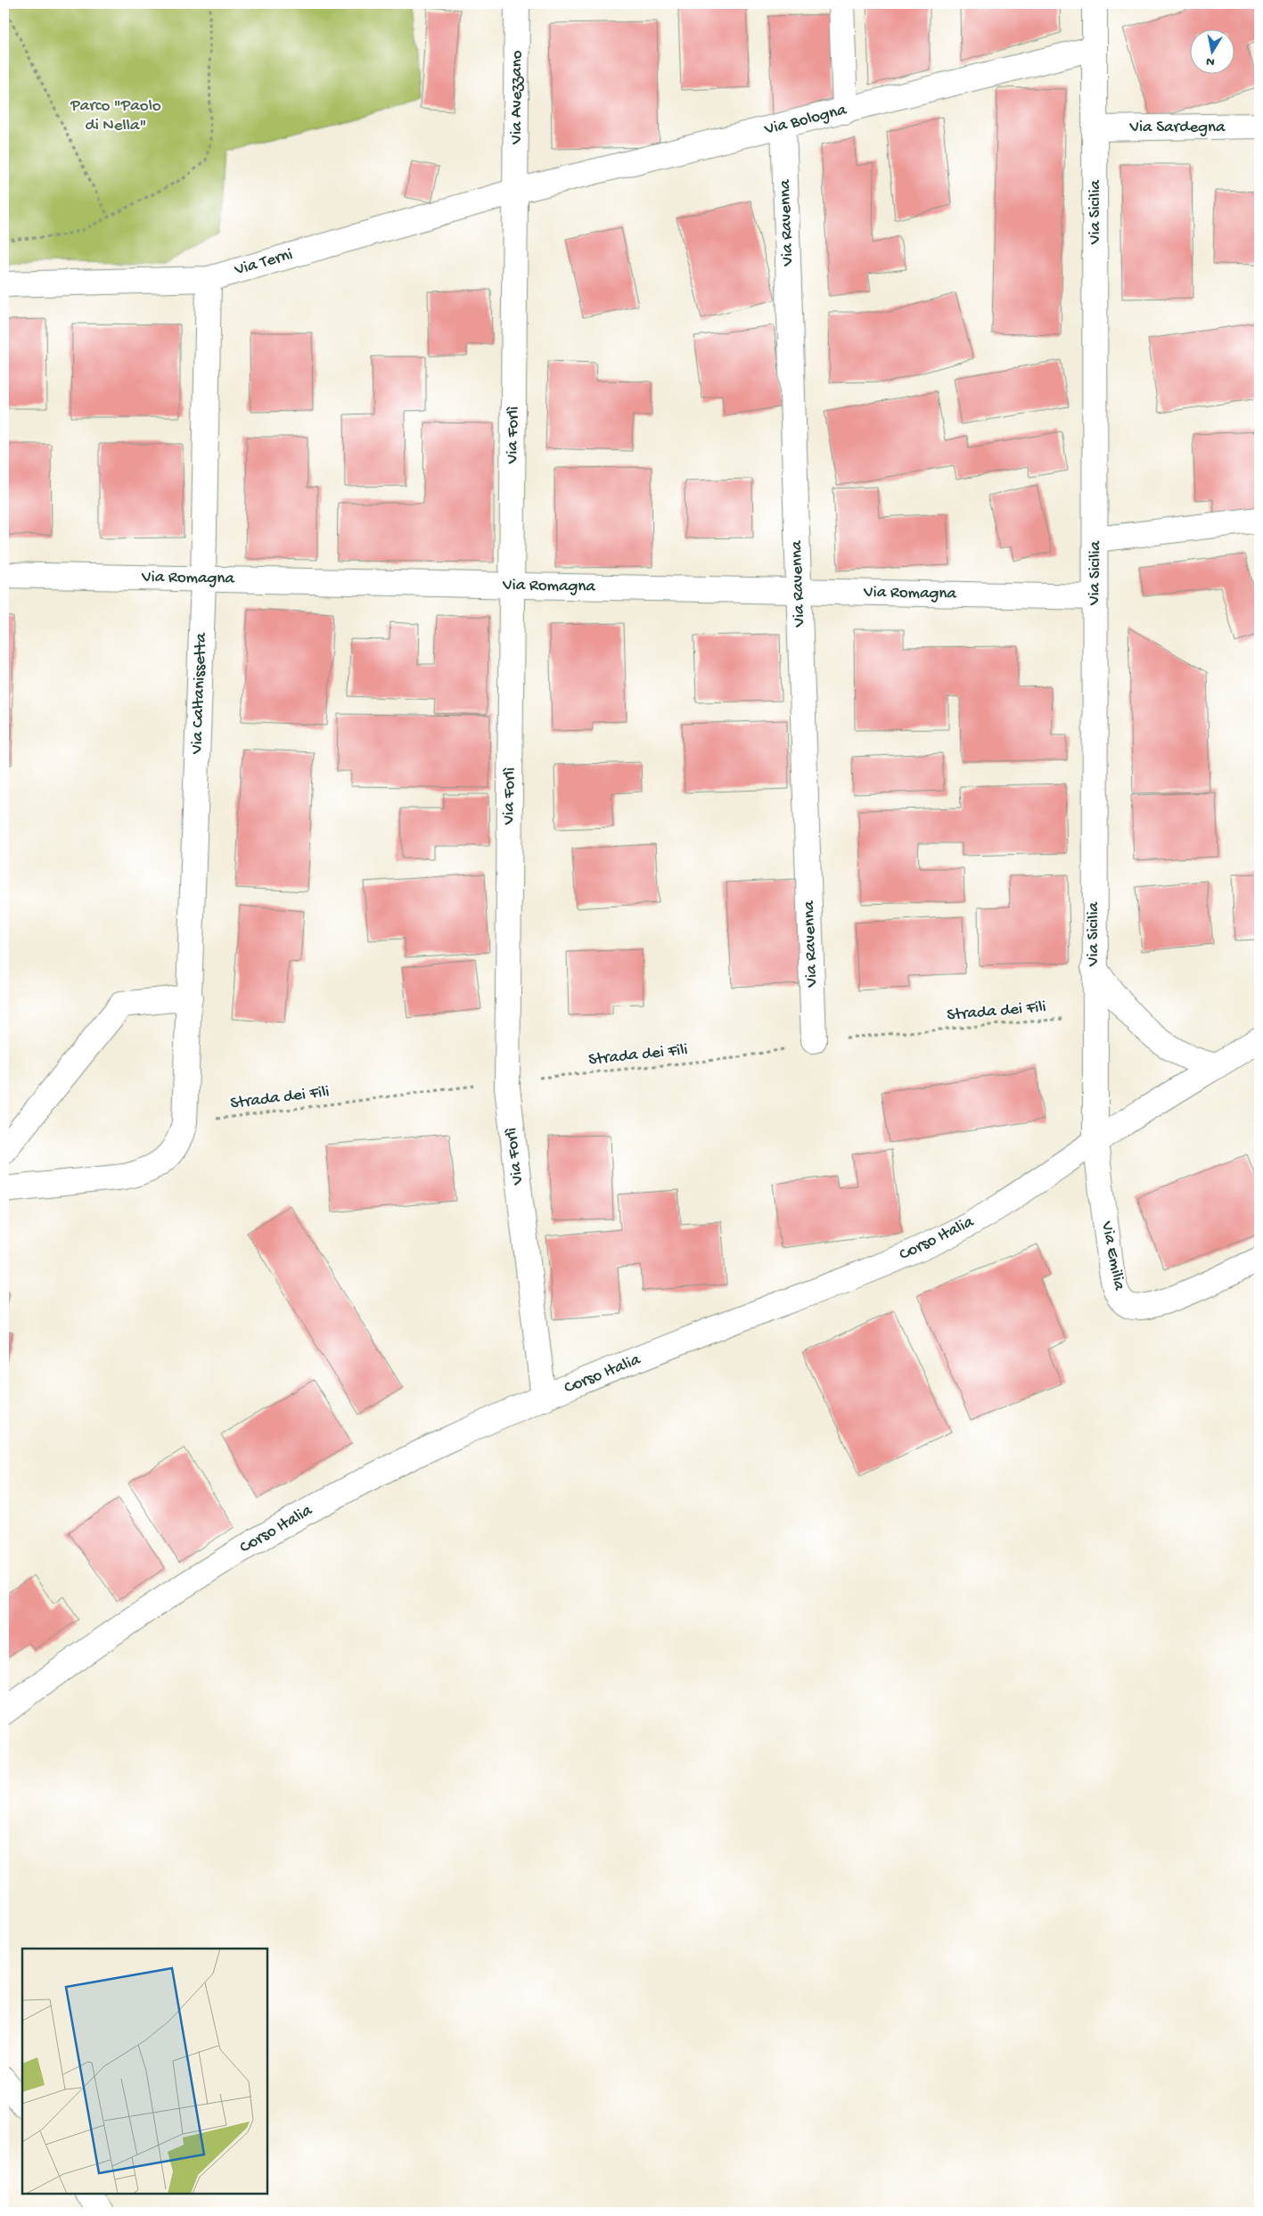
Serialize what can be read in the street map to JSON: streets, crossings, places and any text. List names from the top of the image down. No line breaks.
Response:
{"streets":{"street":["Via Avezzano","Via Bologna","Via Sardegna","Via Sicilia","Via Ravenna","Via Terni","Via Forlì","Via Romagna","Via Caltanissetta","Corso Italia","Via Emilia"],"path":["Strada dei Fili"]},"crossings":[["Via Avezzano","Via Bologna"],["Via Avezzano","Via Terni"],["Via Avezzano","Via Forlì"],["Via Bologna","Via Sicilia"],["Via Bologna","Via Ravenna"],["Via Bologna","Via Terni"],["Via Bologna","Via Forlì"],["Via Sardegna","Via Sicilia"],["Via Sicilia","Via Romagna"],["Via Sicilia","Strada dei Fili"],["Via Sicilia","Corso Italia"],["Via Sicilia","Via Emilia"],["Via Ravenna","Via Romagna"],["Via Ravenna","Strada dei Fili"],["Via Terni","Via Forlì"],["Via Terni","Via Caltanissetta"],["Via Forlì","Via Romagna"],["Via Forlì","Strada dei Fili"],["Via Forlì","Corso Italia"],["Via Romagna","Via Caltanissetta"],["Via Caltanissetta","Strada dei Fili"],["Corso Italia","Via Emilia"]],"parks":["Parco \"Paolo di Nella\""],"north":"bottom"}
